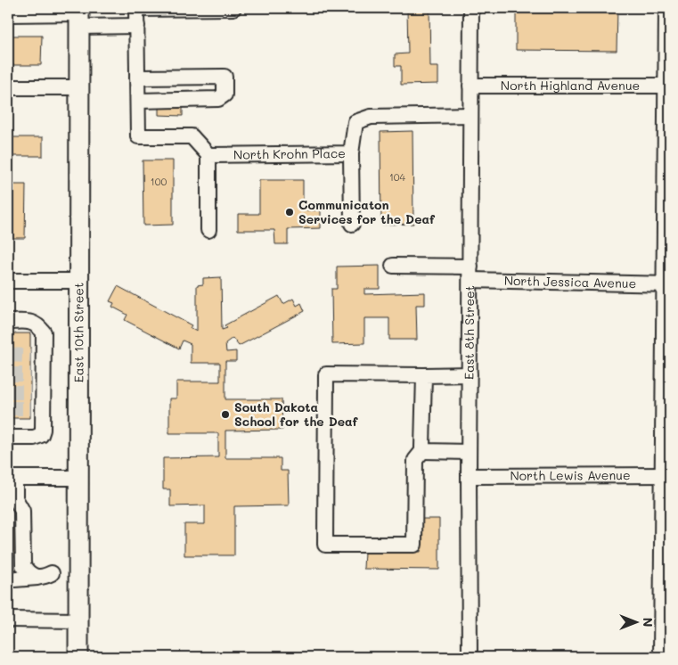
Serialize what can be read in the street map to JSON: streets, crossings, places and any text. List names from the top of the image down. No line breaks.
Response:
{"streets":{"main road":["East 10th Street"],"street":["North Highland Avenue","North Krohn Place","North Jessica Avenue","East 8th Street","North Lewis Avenue"]},"crossings":[["North Highland Avenue","East 8th Street"],["North Krohn Place","East 8th Street"],["North Jessica Avenue","East 8th Street"],["East 8th Street","North Lewis Avenue"]],"places":["Communicaton Services for the Deaf","South Dakota School for the Deaf"],"house_numbers":["104","100"],"north":"right"}
